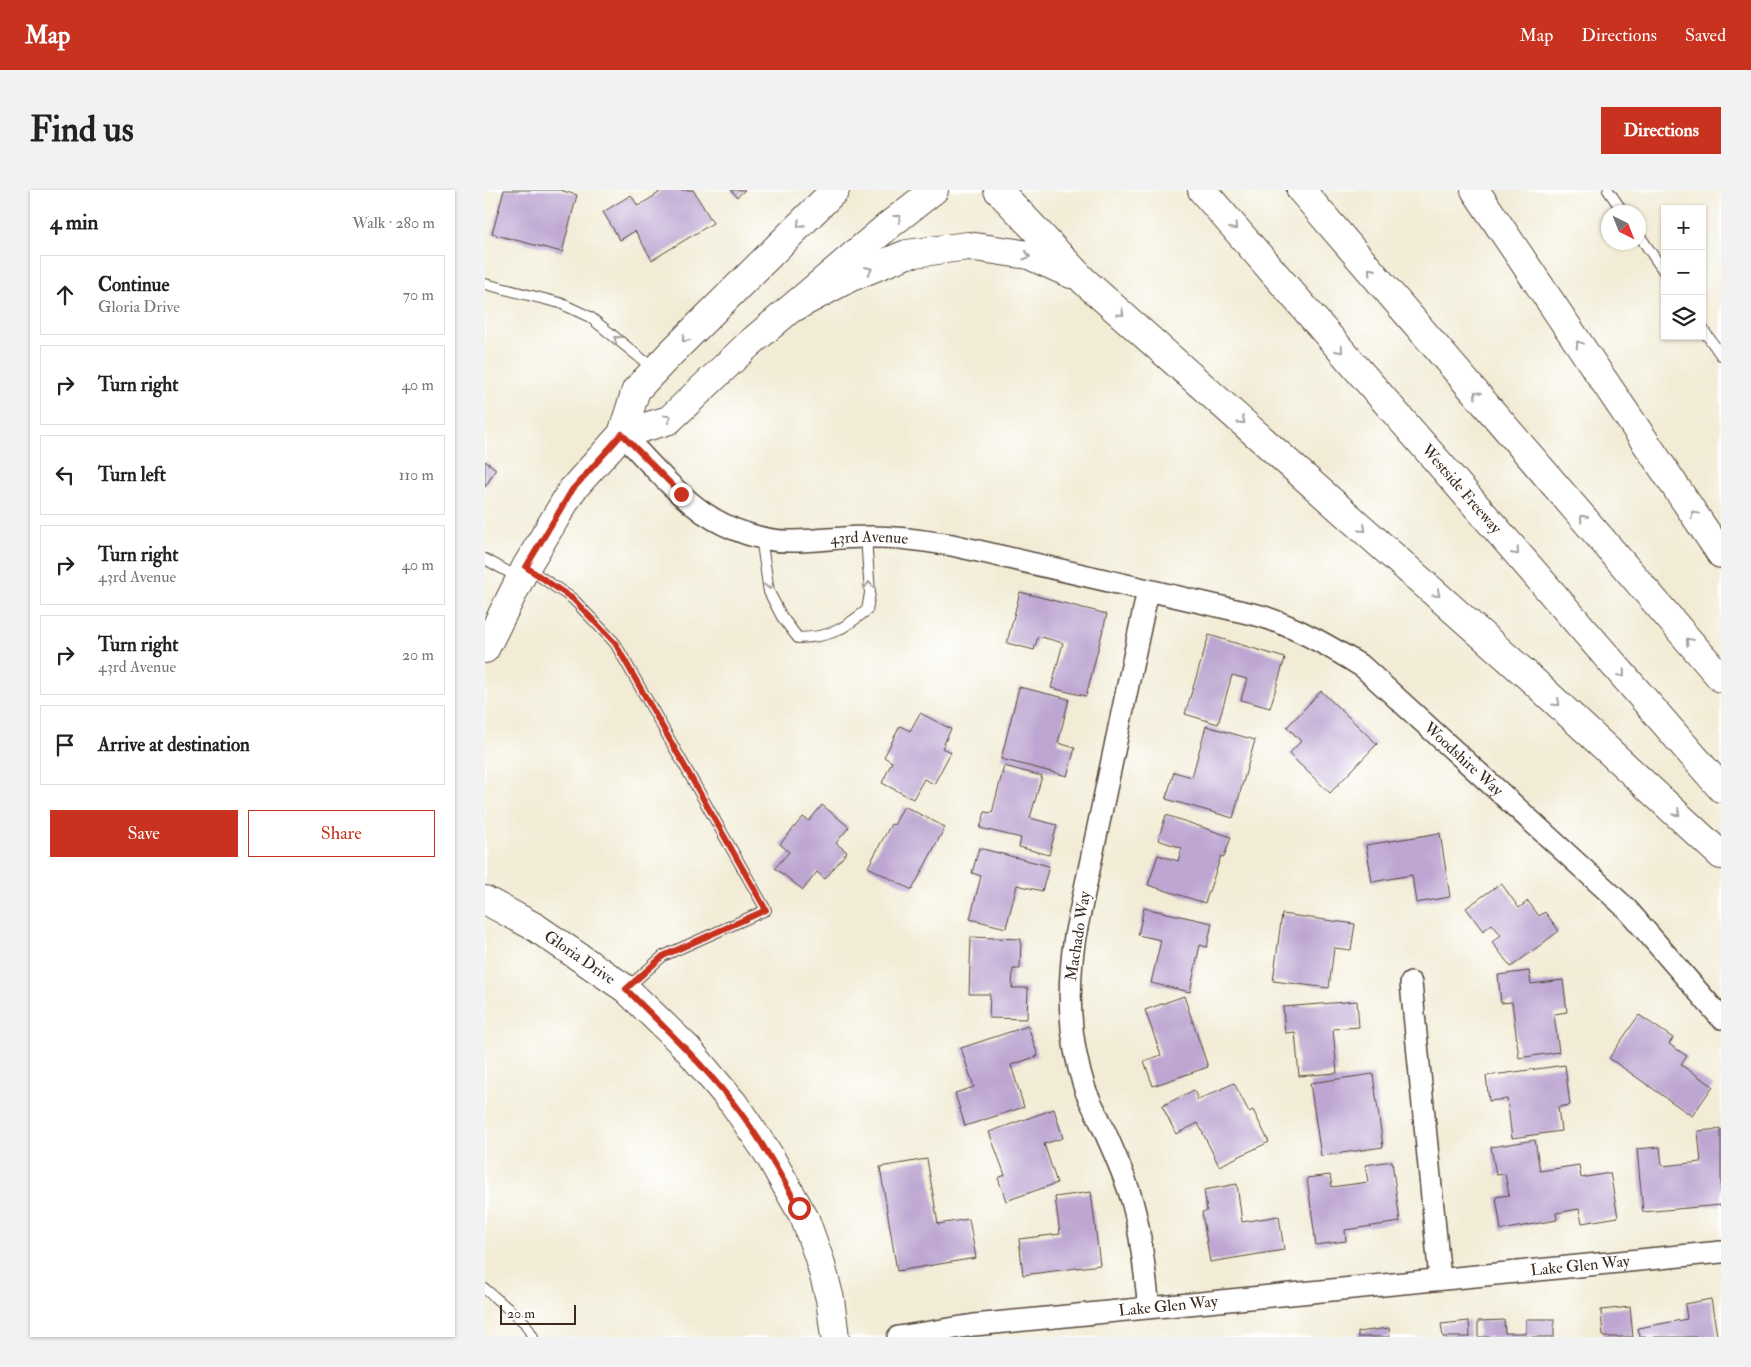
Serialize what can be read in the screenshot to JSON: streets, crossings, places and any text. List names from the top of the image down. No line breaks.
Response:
{"streets":{"main road":["Westside Freeway","Gloria Drive"],"street":["43rd Avenue","Woodshire Way","Machado Way","Lake Glen Way"]},"crossings":[["43rd Avenue","Woodshire Way"],["43rd Avenue","Machado Way"],["Woodshire Way","Machado Way"],["Machado Way","Lake Glen Way"]],"scale_bar":"20 m","north":"bottom right","page":{"header":"Map","nav":["Map","Directions","Saved"],"buttons":["Directions",["Save","Share"]],"title":"Find us","heading":["4 min","Walk · 280 m"],"map_buttons":["+","−"],"list":[["Continue","Gloria Drive","70 m"],["Turn right","40 m"],["Turn left","110 m"],["Turn right","43rd Avenue","40 m"],["Turn right","43rd Avenue","20 m"],"Arrive at destination"],"scale":"20 m"}}
